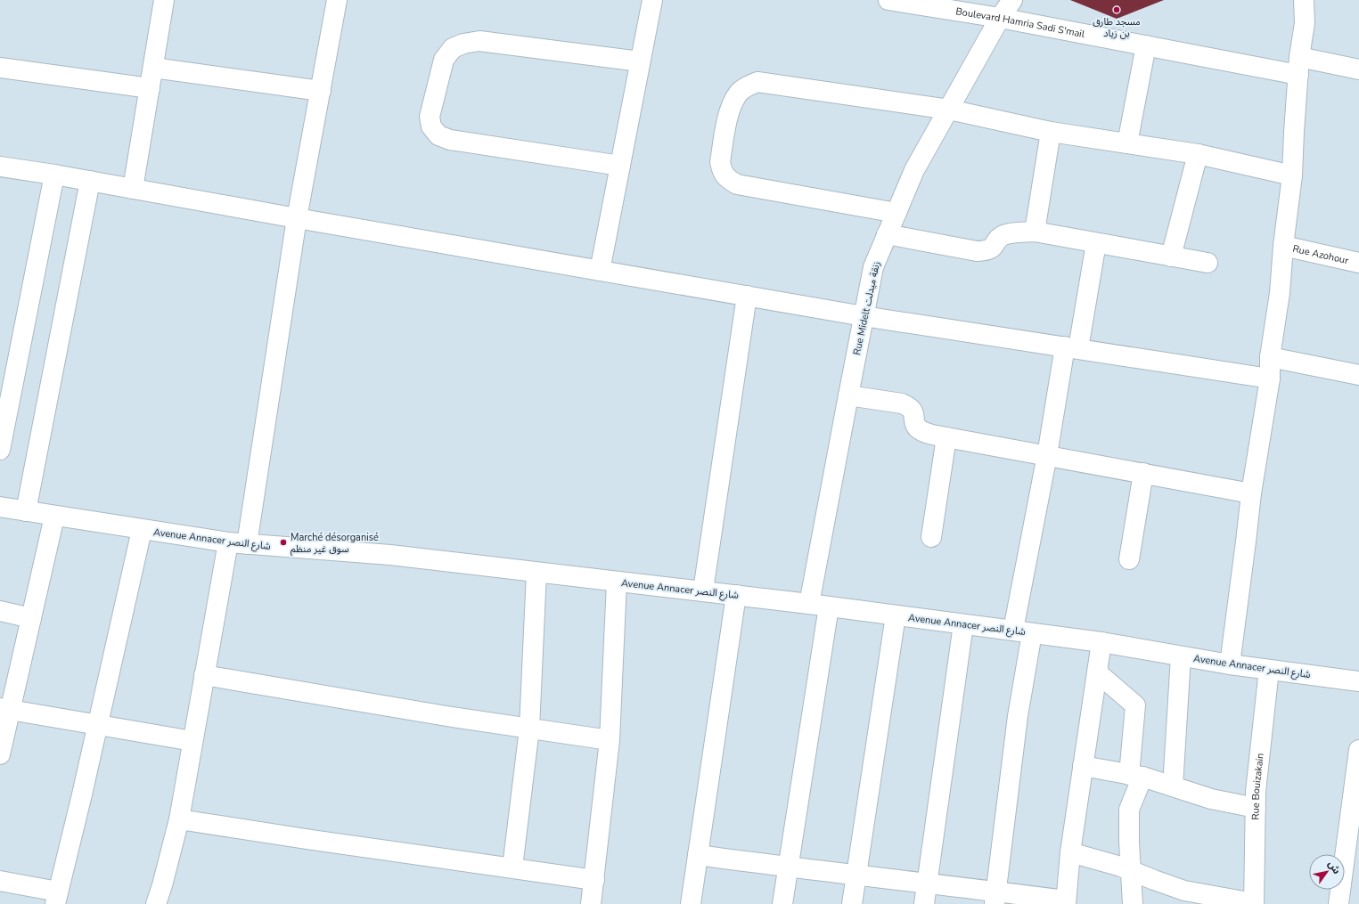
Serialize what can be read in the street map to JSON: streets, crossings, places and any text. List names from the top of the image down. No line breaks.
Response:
{"streets":{"street":["Boulevard Hamria Sadi S'mail","Rue Azohour","Rue Midelt زنقة ميدلت","Avenue Annacer شارع النصر","Rue Bouizakain"]},"crossings":[["Boulevard Hamria Sadi S'mail","Rue Midelt زنقة ميدلت"],["Rue Midelt زنقة ميدلت","Avenue Annacer شارع النصر"],["Avenue Annacer شارع النصر","Rue Bouizakain"]],"places":["مسجد طارق بن زياد","Marché désorganisé سوق غير منظم"],"north":"top right"}
